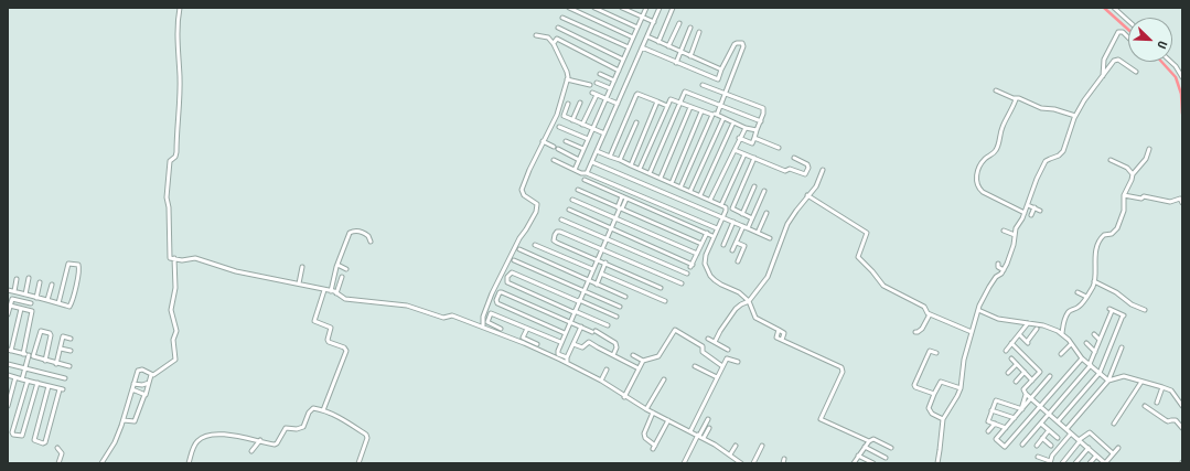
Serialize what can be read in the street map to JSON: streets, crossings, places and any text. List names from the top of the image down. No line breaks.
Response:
{"north":"bottom right"}
